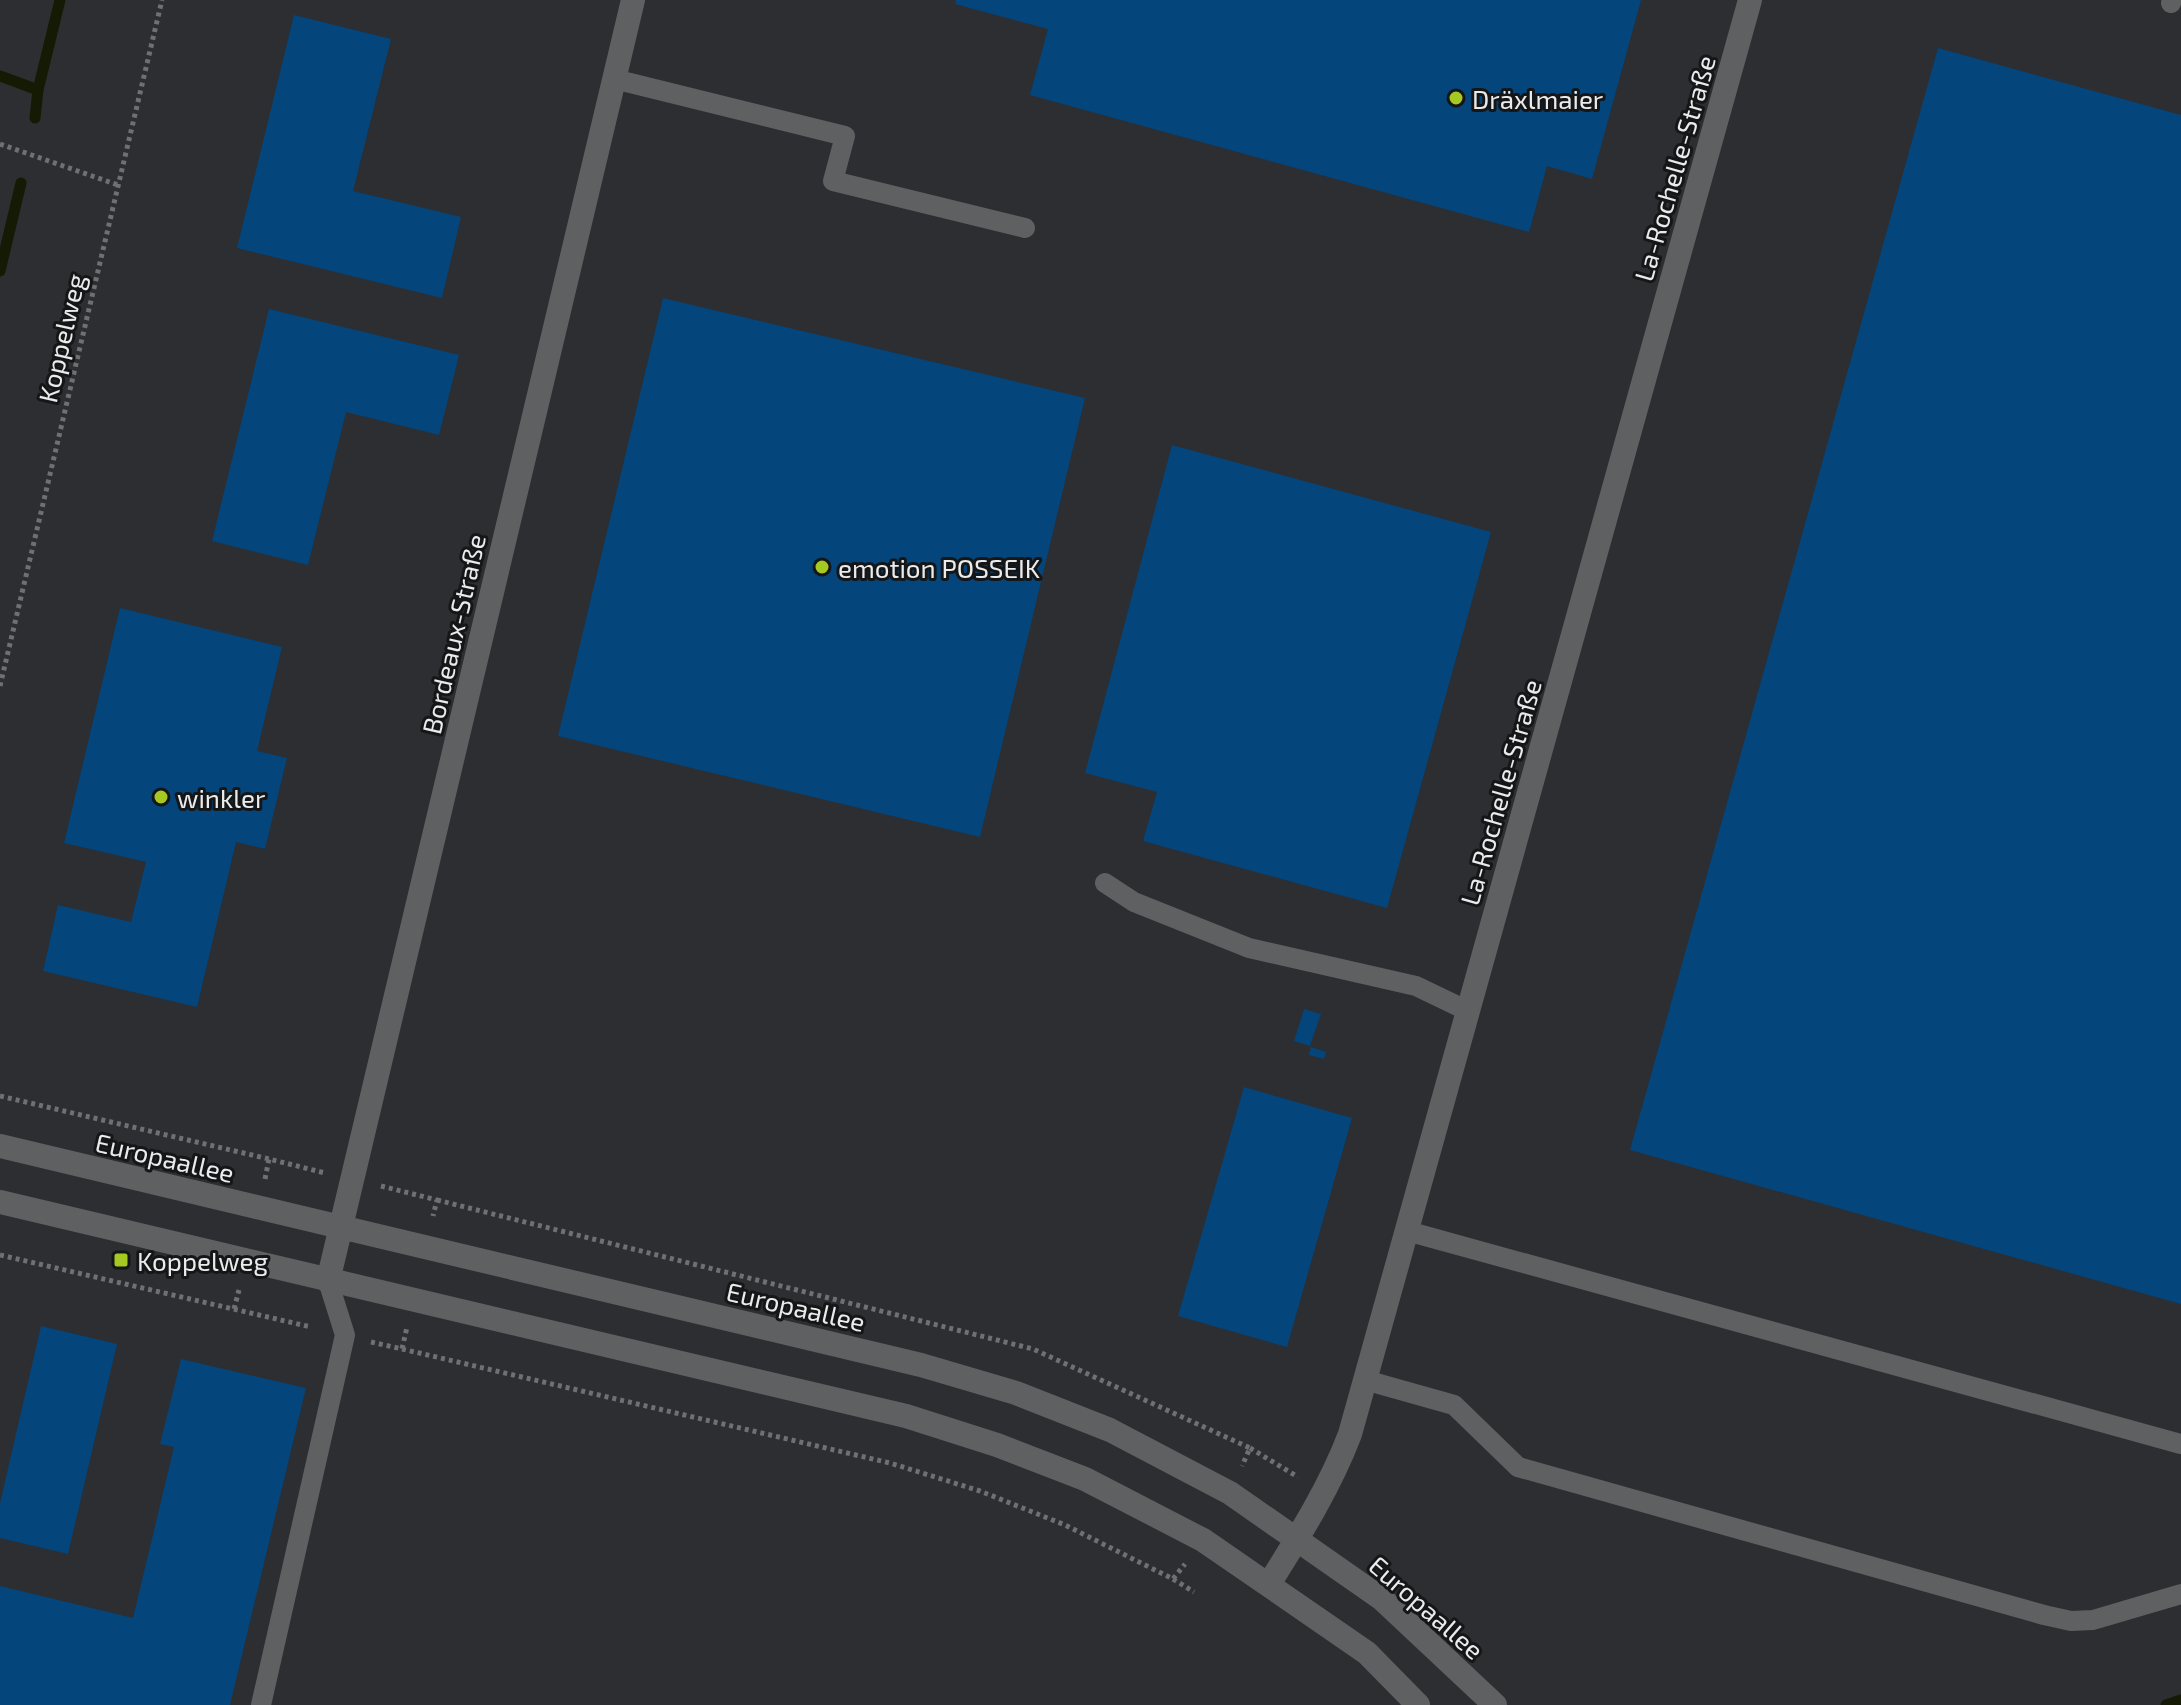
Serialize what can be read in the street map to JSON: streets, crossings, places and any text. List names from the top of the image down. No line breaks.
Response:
{"streets":{"street":["La-Rochelle-Straße","Bordeaux-Straße","Europaallee"],"path":["Koppelweg"]},"crossings":[["La-Rochelle-Straße","Europaallee"],["Bordeaux-Straße","Europaallee"]],"places":{"other":["Dräxlmaier","emotion POSSEIK","winkler"],"transit":["Koppelweg"]}}
